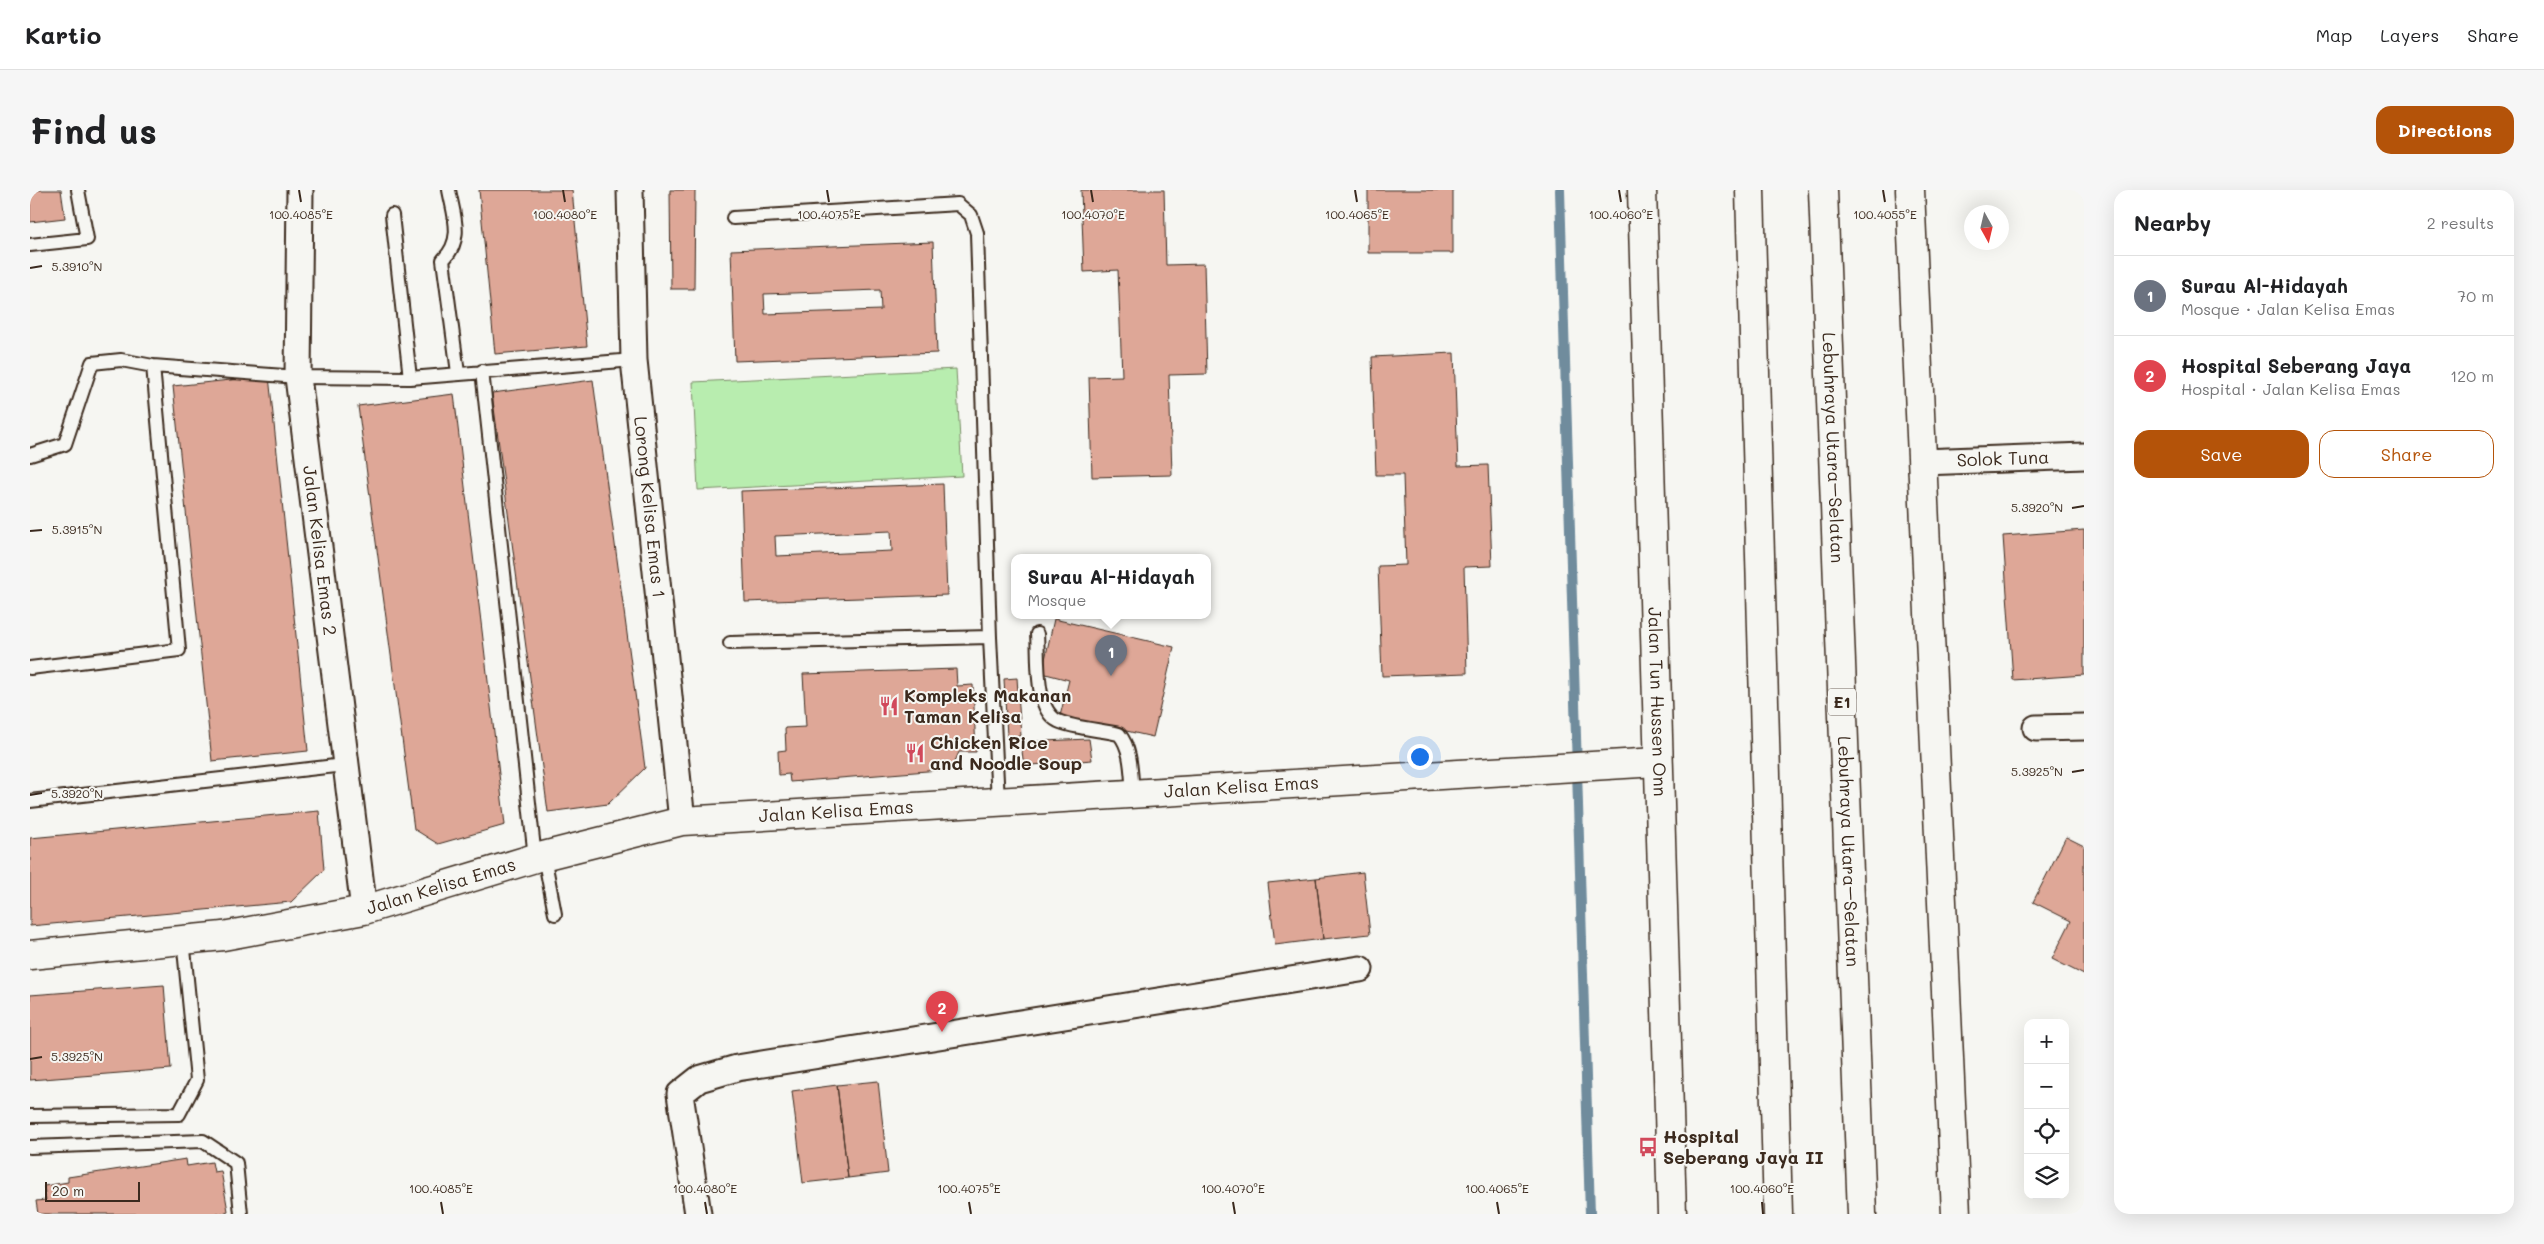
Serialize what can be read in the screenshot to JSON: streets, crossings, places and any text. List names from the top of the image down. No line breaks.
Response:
{"streets":{"main road":["Lebuhraya Utara–Selatan","Jalan Tun Hussen Onn","E1","Jalan Kelisa Emas"],"street":["Solok Tuna","Lorong Kelisa Emas 1","Jalan Kelisa Emas 2"]},"crossings":[["Lorong Kelisa Emas 1","Jalan Kelisa Emas"],["Jalan Kelisa Emas 2","Jalan Kelisa Emas"],["Jalan Tun Hussen Onn","Jalan Kelisa Emas"]],"places":{"restaurant":["Kompleks Makanan Taman Kelisa","Chicken Rice and Noodle Soup"],"bus stop":["Hospital Seberang Jaya II"]},"scale_bar":"20 m","north":"bottom","page":{"header":"Kartio","nav":["Map","Layers","Share"],"buttons":["Directions",["Save","Share"]],"title":"Find us","heading":["Nearby","2 results"],"list":[{"mark":"1","name":"Surau Al-Hidayah","note":"Mosque · Jalan Kelisa Emas","value":"70 m"},{"mark":"2","name":"Hospital Seberang Jaya","note":"Hospital · Jalan Kelisa Emas","value":"120 m"}],"popup":["Surau Al-Hidayah","Mosque"],"pins":["1","2"],"map_buttons":["+","−"],"scale":"20 m"},"coordinates":["100.4085°E","100.4080°E","100.4075°E","100.4070°E","100.4065°E","100.4060°E","100.4055°E","5.3910°N","5.3920°N","5.3915°N","5.3925°N"]}
